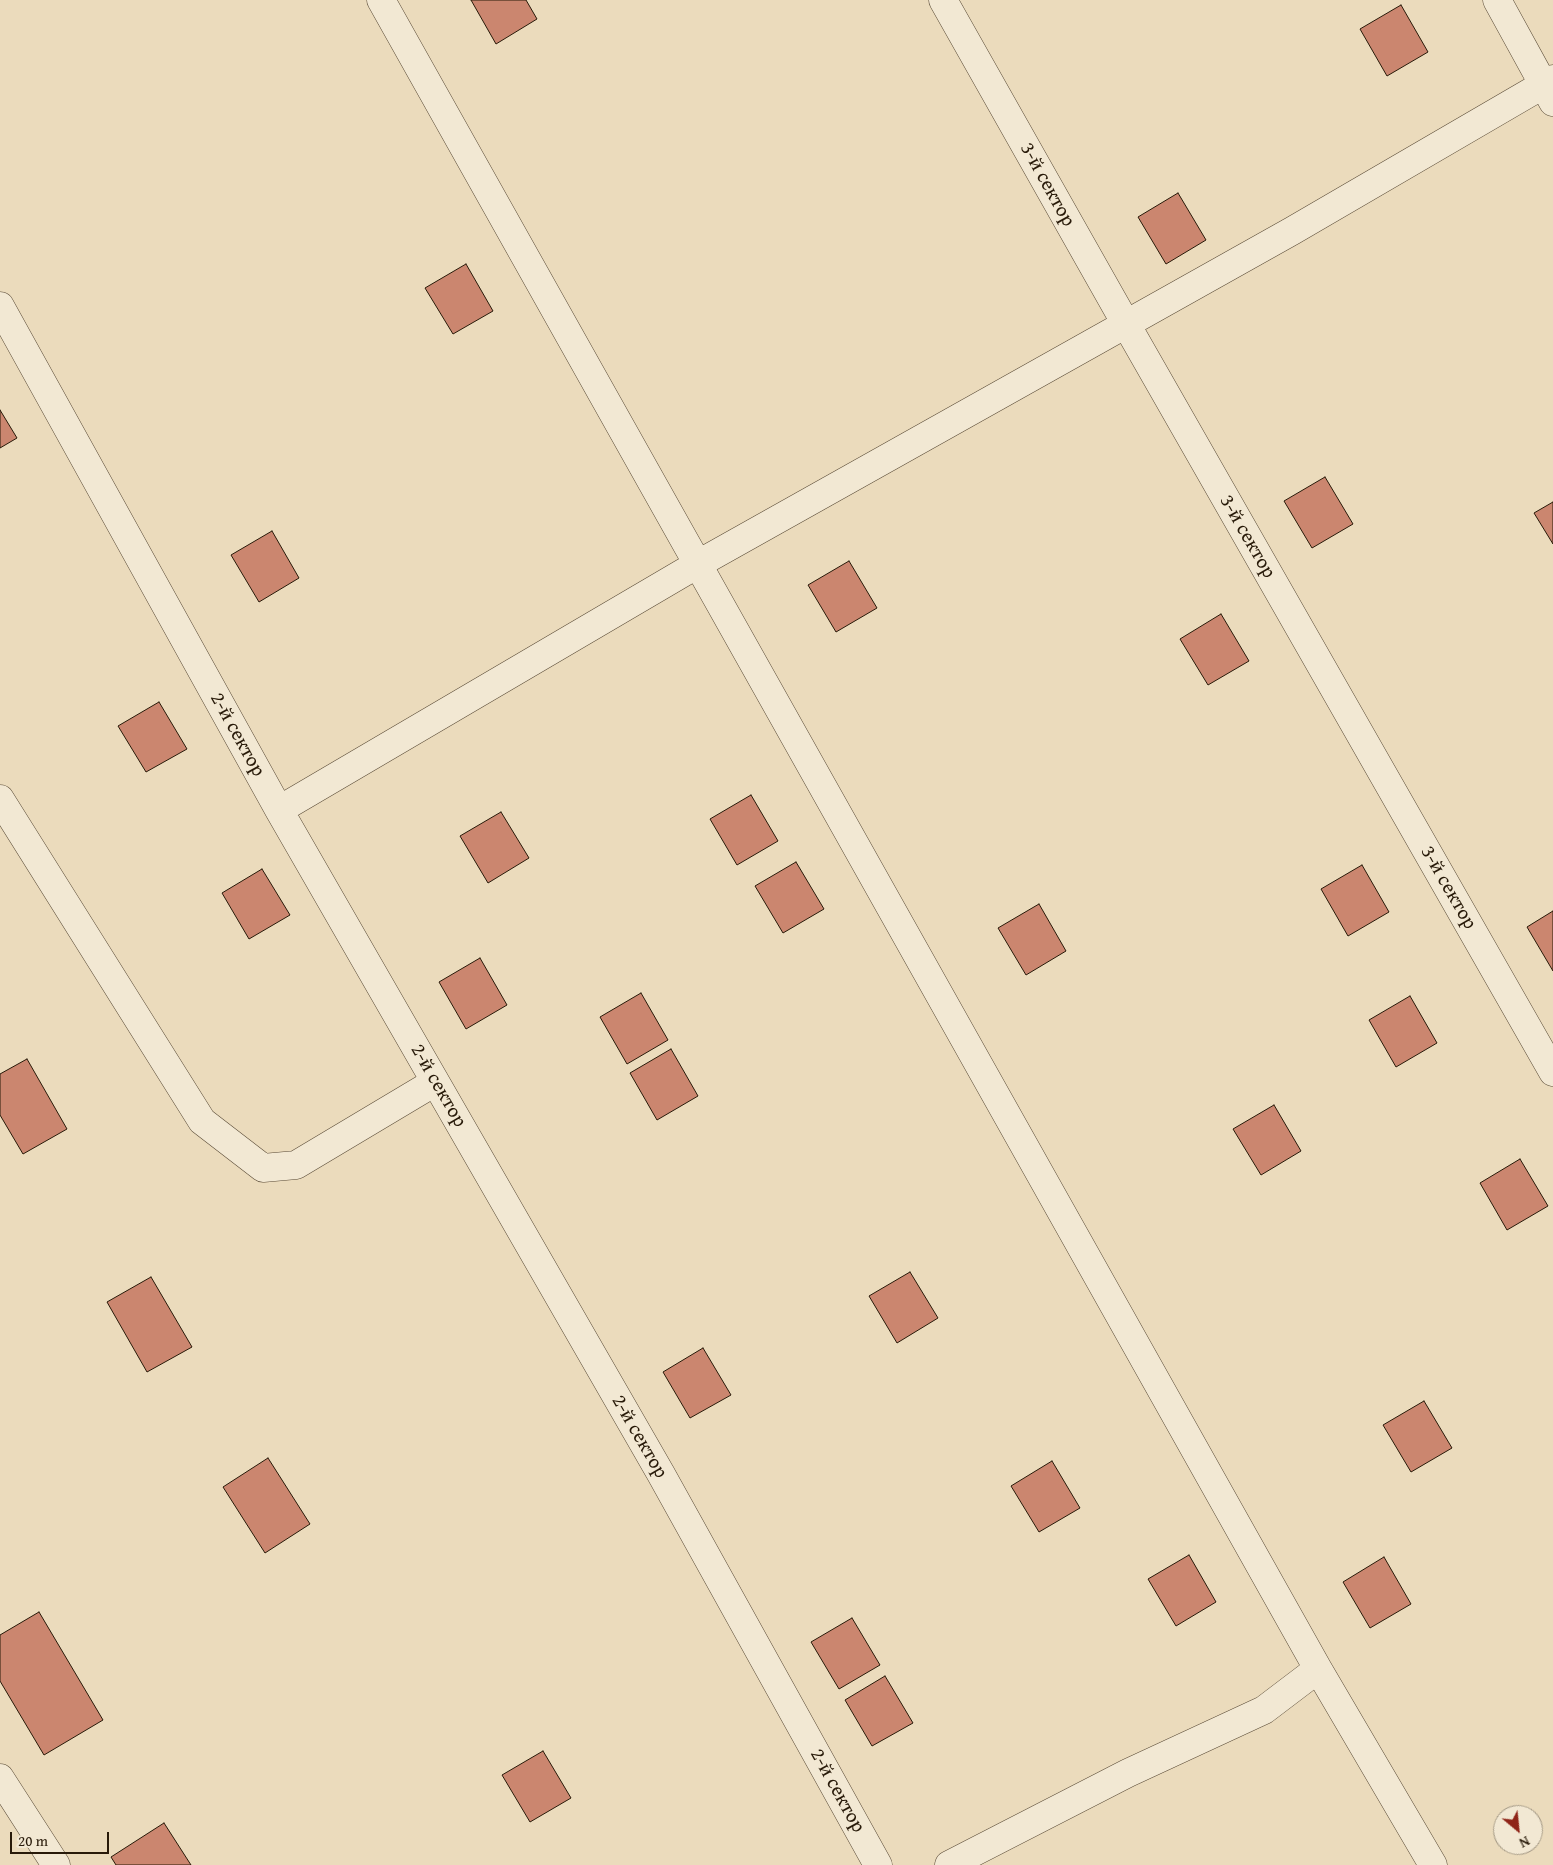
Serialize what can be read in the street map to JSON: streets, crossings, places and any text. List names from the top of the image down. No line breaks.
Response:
{"streets":{"street":["3-й сектор","2-й сектор"]},"scale_bar":"20 m","north":"bottom right"}
